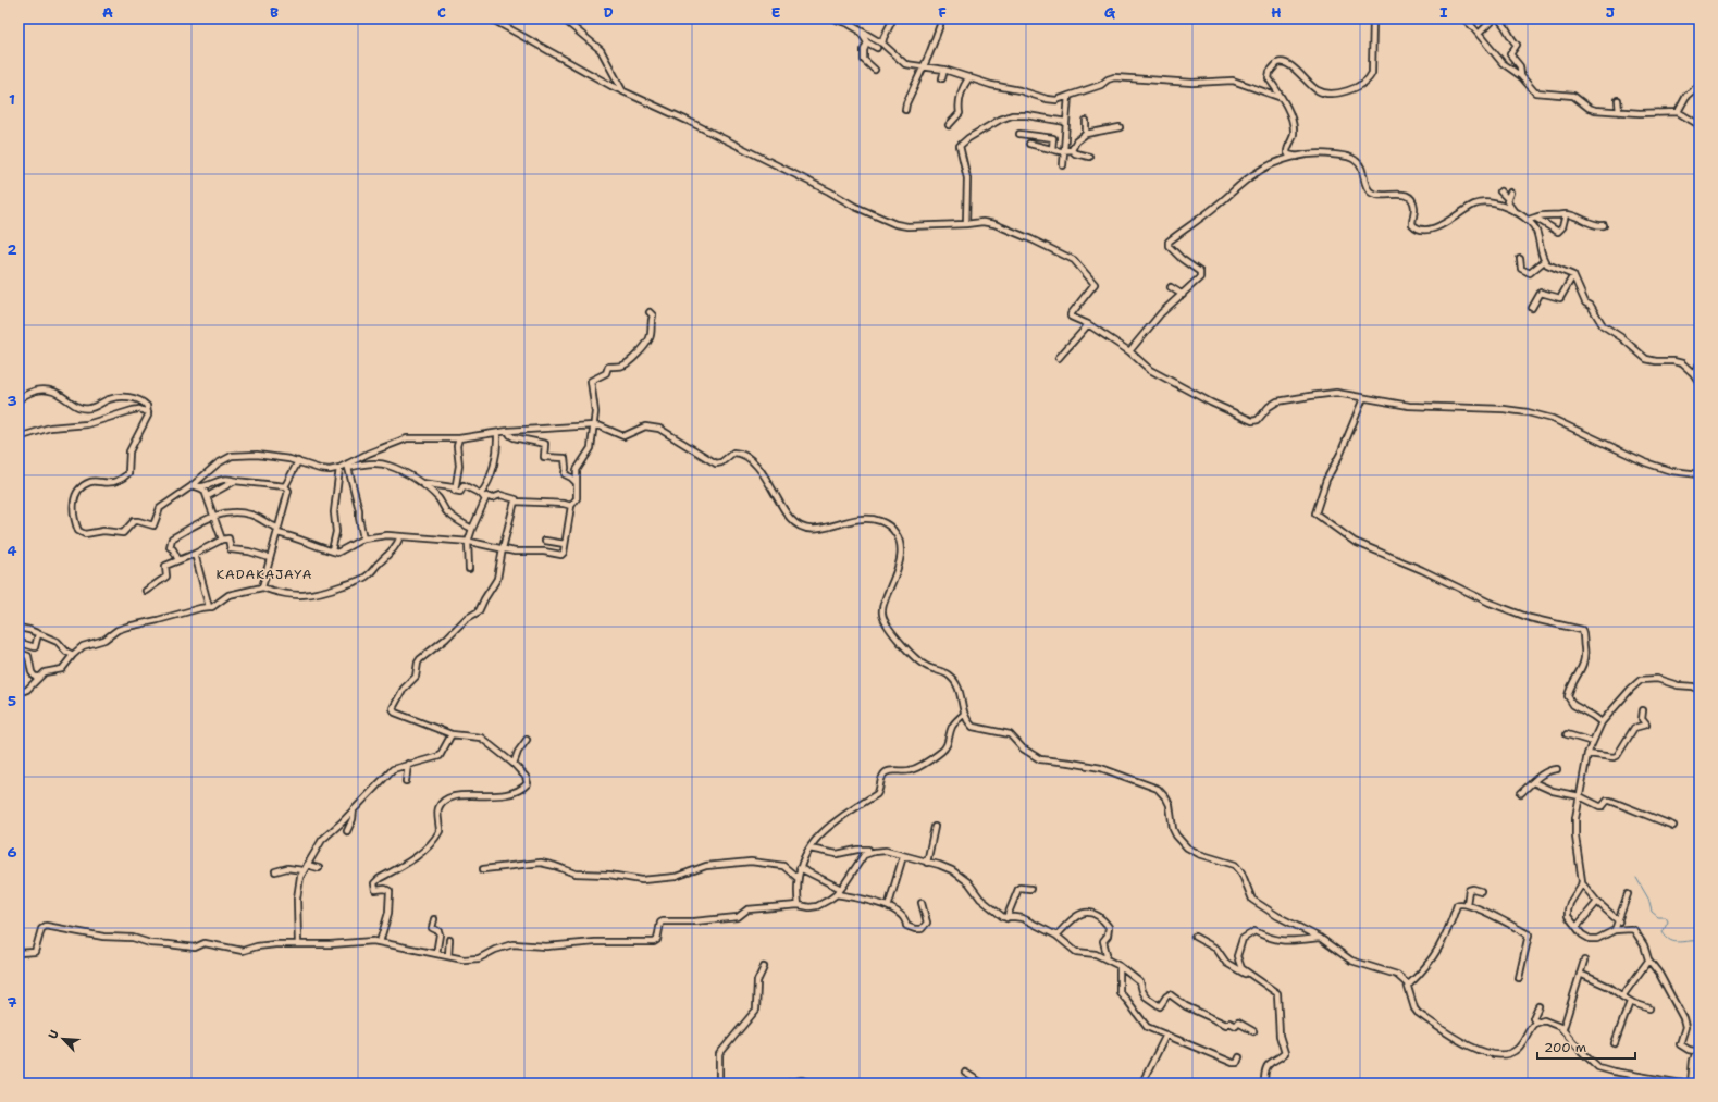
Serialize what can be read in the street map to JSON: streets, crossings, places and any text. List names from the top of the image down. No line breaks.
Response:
{"districts":["KADAKAJAYA"],"scale_bar":"200 m","north":"top left","grid":{"columns":["A","B","C","D","E","F","G","H","I","J"],"rows":["1","2","3","4","5","6","7"]}}
